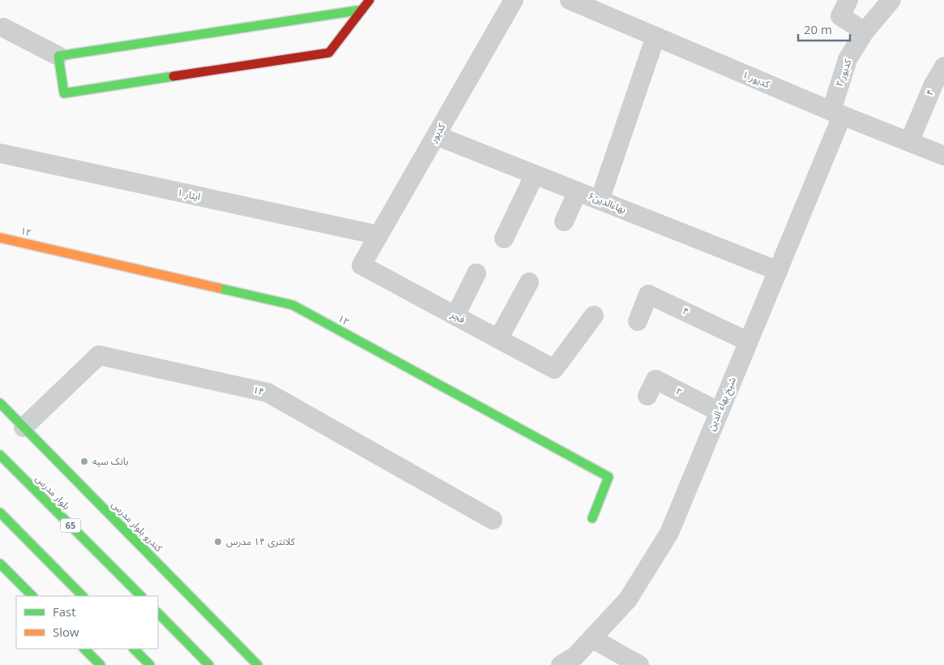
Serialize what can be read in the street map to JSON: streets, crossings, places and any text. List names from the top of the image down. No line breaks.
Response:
{"streets":{"street":["۲ کدیور","کدیور ۱","۴","کدیور","ایثار ۱","۶بهاءالدين","۱۲","فجر","۱۴","۲","شیخ بهاء الدین","بلوار مدرس","65","کندرو بلوار مدرس"]},"crossings":[["۲ کدیور","کدیور ۱"],["۲ کدیور","شیخ بهاء الدین"],["کدیور ۱","۴"],["کدیور ۱","شیخ بهاء الدین"],["۴","شیخ بهاء الدین"],["کدیور","ایثار ۱"],["کدیور","۶بهاءالدين"],["کدیور","فجر"],["۶بهاءالدين","شیخ بهاء الدین"],["۱۴","کندرو بلوار مدرس"],["۲","شیخ بهاء الدین"]],"places":["بانک سپه","کلانتری ۱۴ مدرس"],"legend":["Fast","Slow"],"scale_bar":"20 m"}
